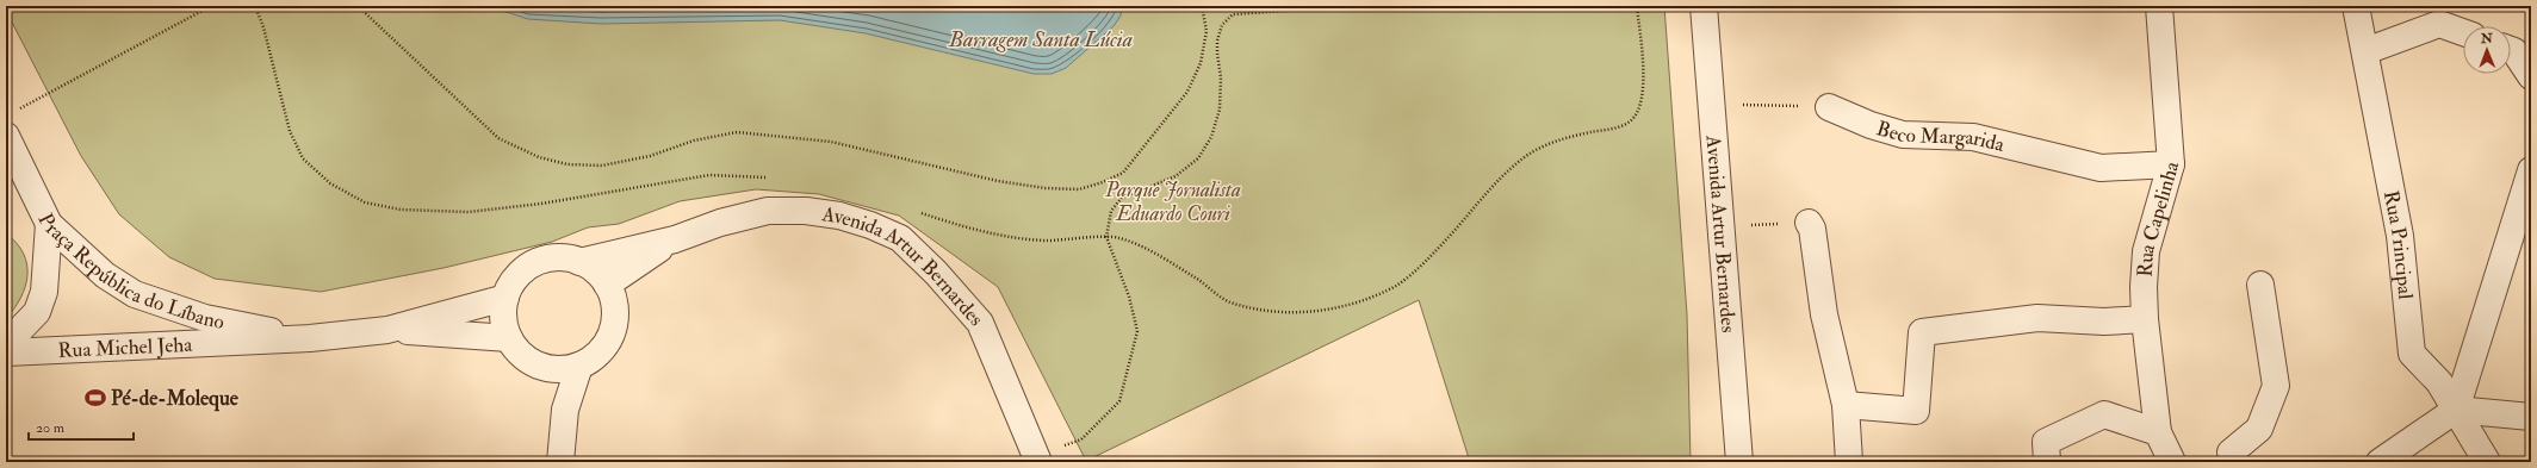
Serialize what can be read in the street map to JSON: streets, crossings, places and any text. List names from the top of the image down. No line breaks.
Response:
{"streets":{"street":["Beco Margarida","Rua Capelinha","Avenida Artur Bernardes","Rua Principal","Praça República do Líbano","Rua Michel Jeha"]},"crossings":[["Beco Margarida","Rua Capelinha"],["Avenida Artur Bernardes","Rua Michel Jeha"],["Praça República do Líbano","Rua Michel Jeha"]],"water":["Barragem Santa Lúcia"],"parks":["Parque Jornalista Eduardo Couri"],"places":{"sports":["Pé-de-Moleque"]},"scale_bar":"20 m","north":"top"}
